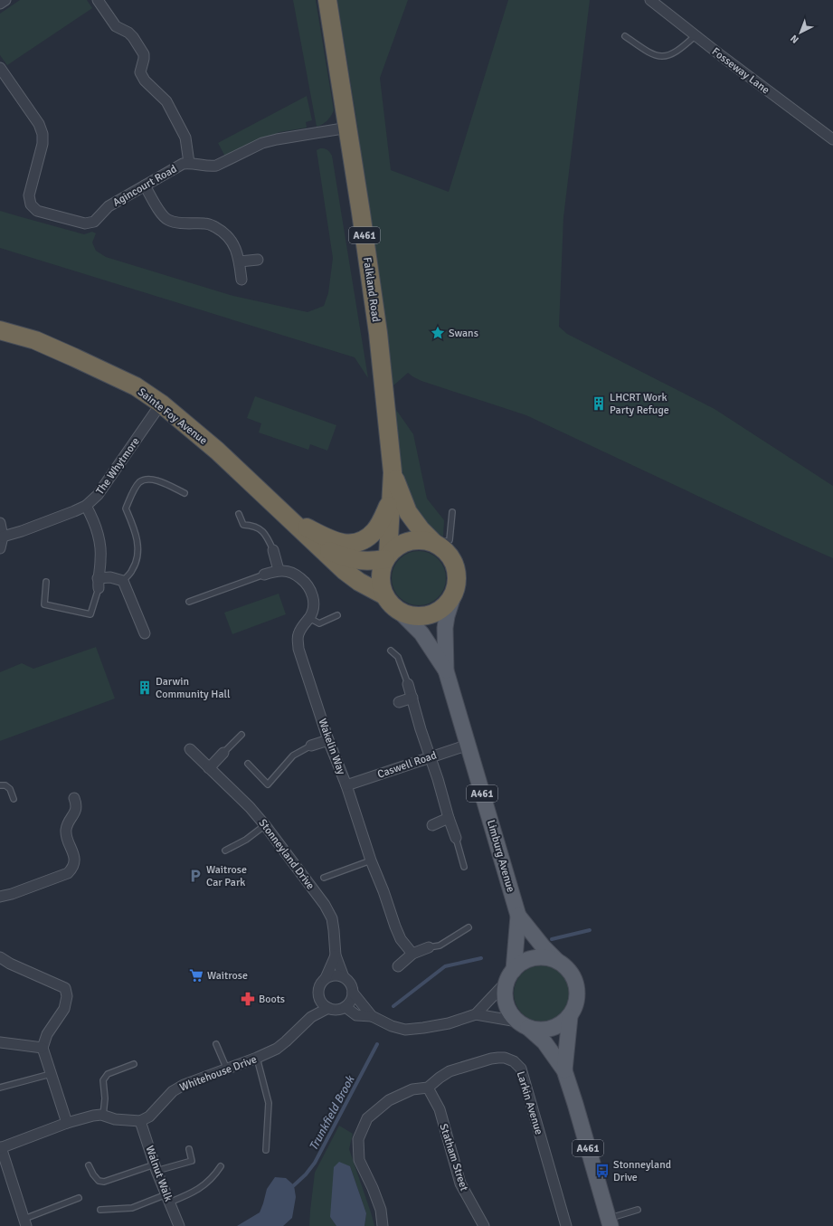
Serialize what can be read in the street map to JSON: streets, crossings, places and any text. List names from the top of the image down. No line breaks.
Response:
{"streets":{"highway":["A461","Falkland Road","Sainte Foy Avenue"],"main road":["Limburg Avenue"],"street":["Fosseway Lane","Agincourt Road","The Whytmore","Wakelin Way","Caswell Road","Stonneyland Drive","Whitehouse Drive","Larkin Avenue","Statham Street","Walnut Walk"]},"crossings":[["Agincourt Road","Falkland Road"],["A461","Falkland Road"],["A461","Sainte Foy Avenue"],["A461","Limburg Avenue"],["Falkland Road","Sainte Foy Avenue"],["Falkland Road","Limburg Avenue"],["Sainte Foy Avenue","The Whytmore"],["Sainte Foy Avenue","Limburg Avenue"],["Wakelin Way","Caswell Road"],["Caswell Road","Limburg Avenue"],["Whitehouse Drive","Walnut Walk"],["Larkin Avenue","Statham Street"]],"water":["Trunkfield Brook"],"places":{"place":["Swans"],"building":["LHCRT Work Party Refuge","Darwin Community Hall"],"parking":["Waitrose Car Park"],"supermarket":["Waitrose"],"pharmacy":["Boots"],"bus stop":["Stonneyland Drive"]},"north":"bottom left"}
